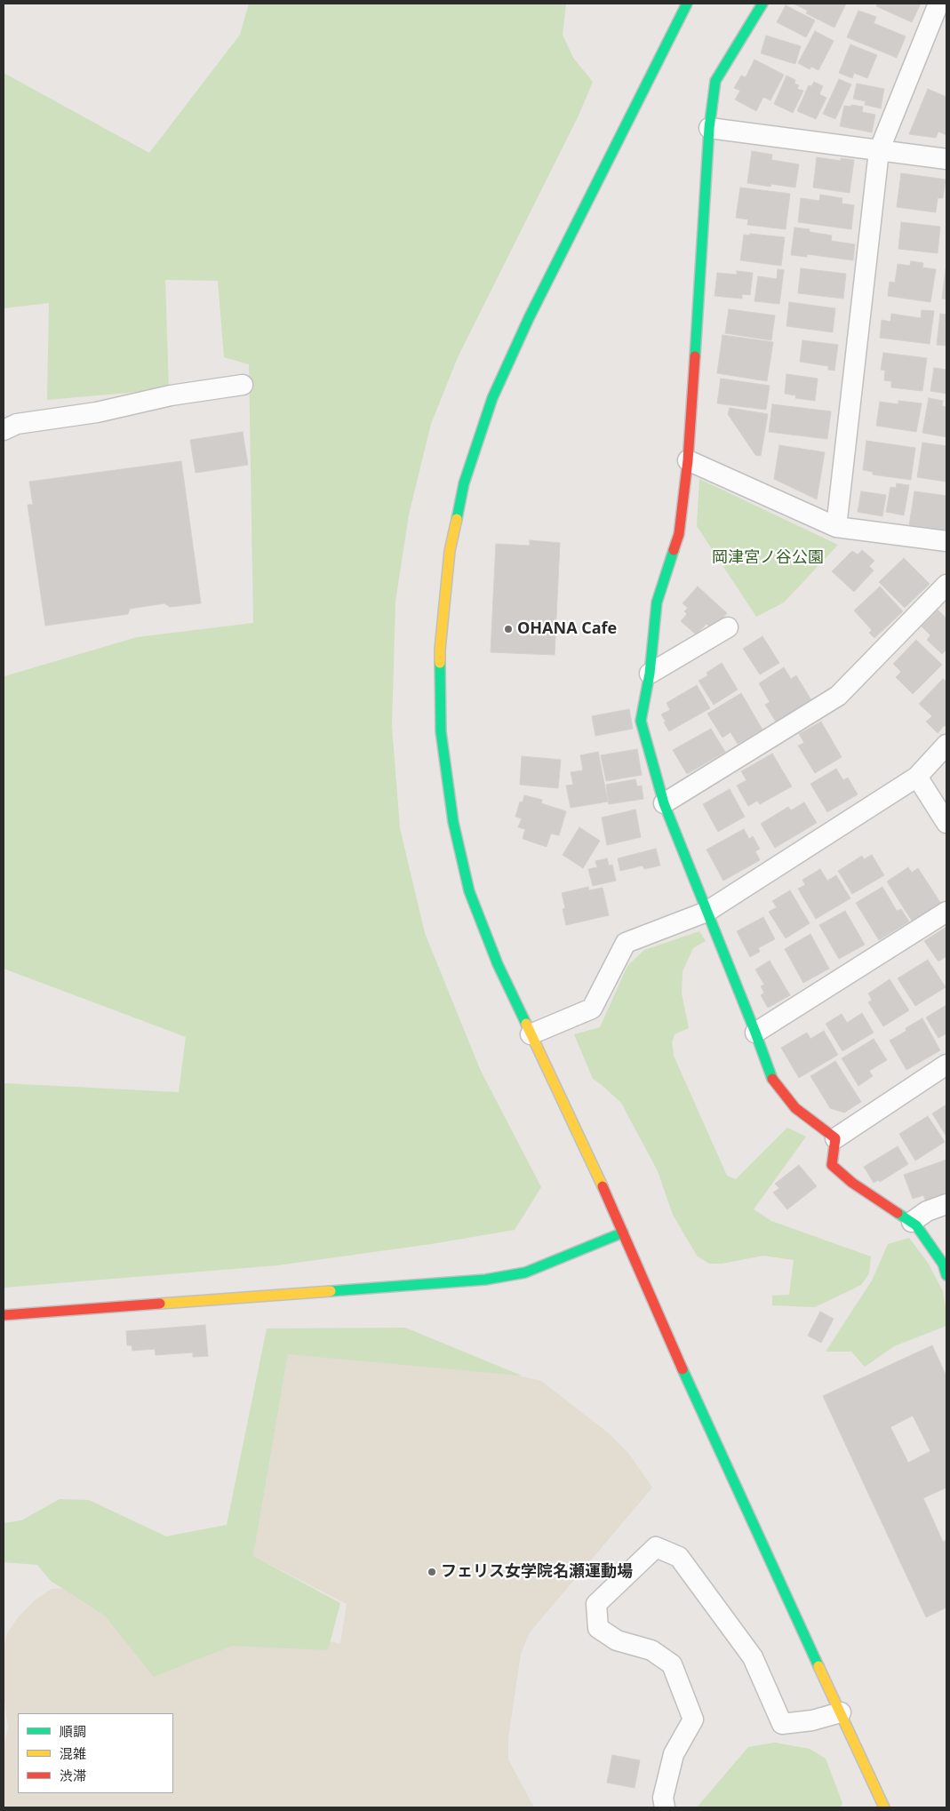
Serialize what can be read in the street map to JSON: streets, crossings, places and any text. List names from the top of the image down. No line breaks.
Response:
{"parks":["岡津宮ノ谷公園"],"places":["OHANA Cafe","フェリス女学院名瀬運動場"],"legend":["順調","混雑","渋滞"]}
